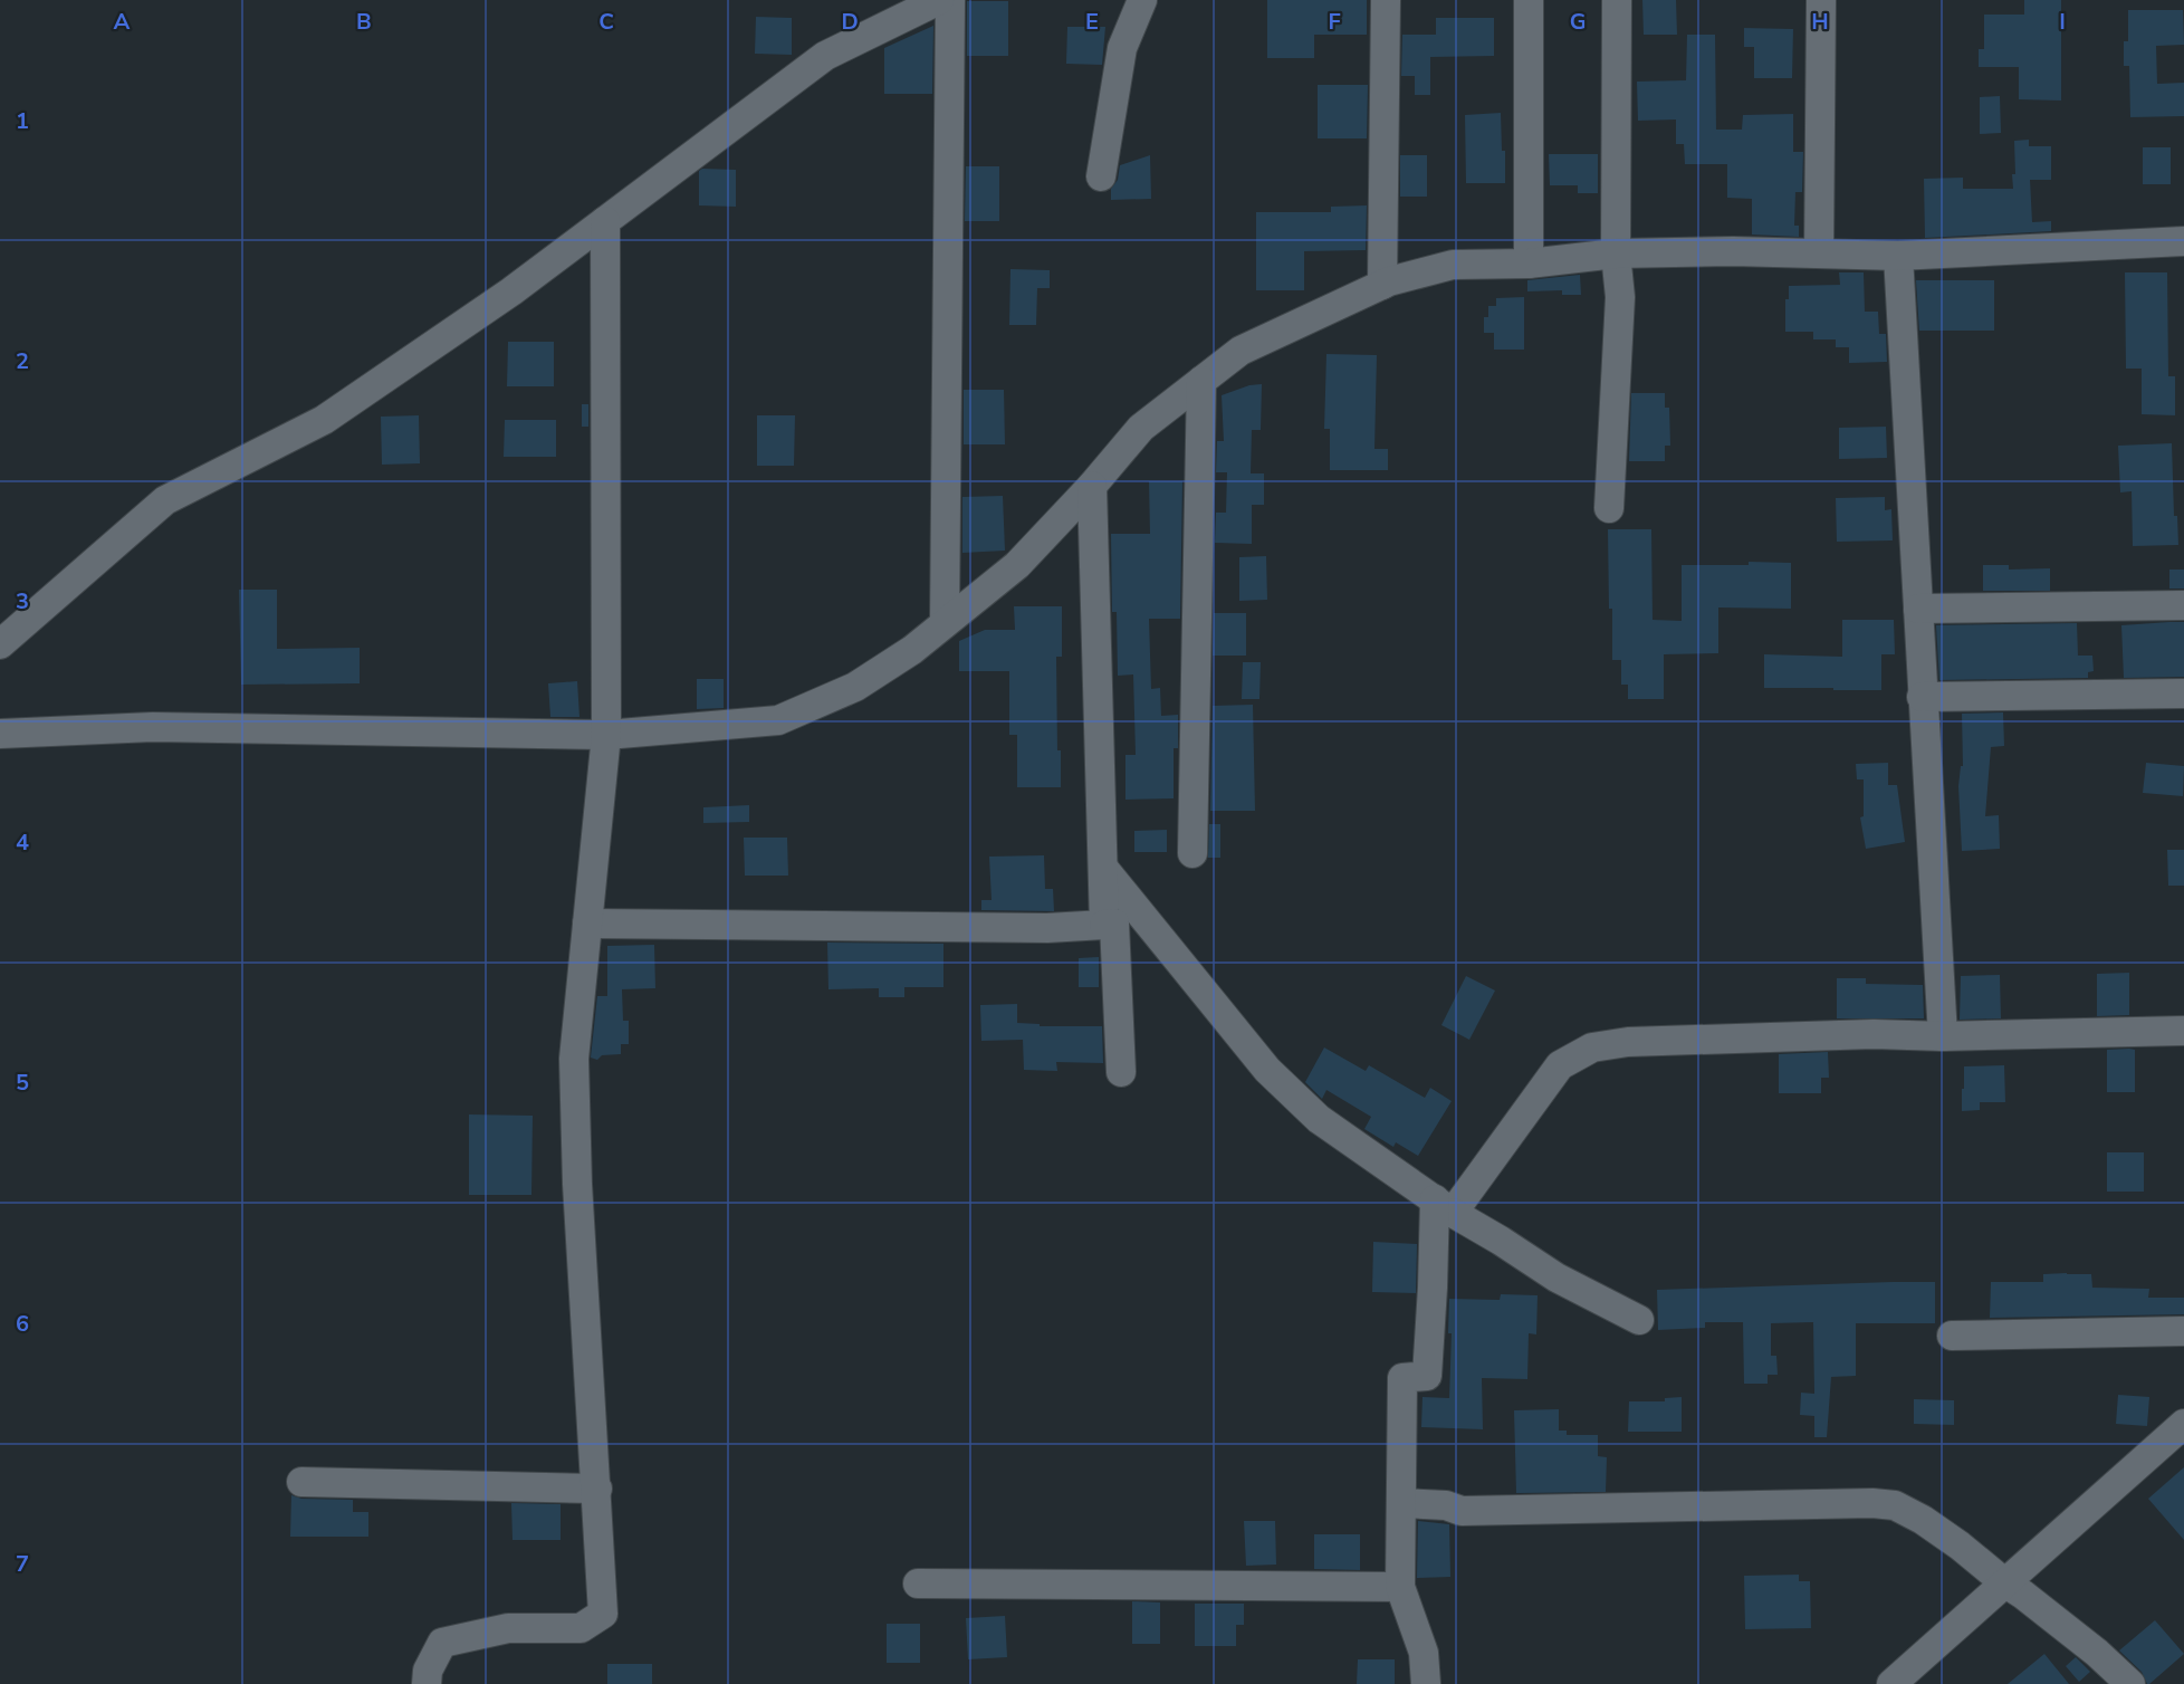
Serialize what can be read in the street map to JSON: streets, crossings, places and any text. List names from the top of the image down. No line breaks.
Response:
{"grid":{"columns":["A","B","C","D","E","F","G","H","I"],"rows":["1","2","3","4","5","6","7"]}}
